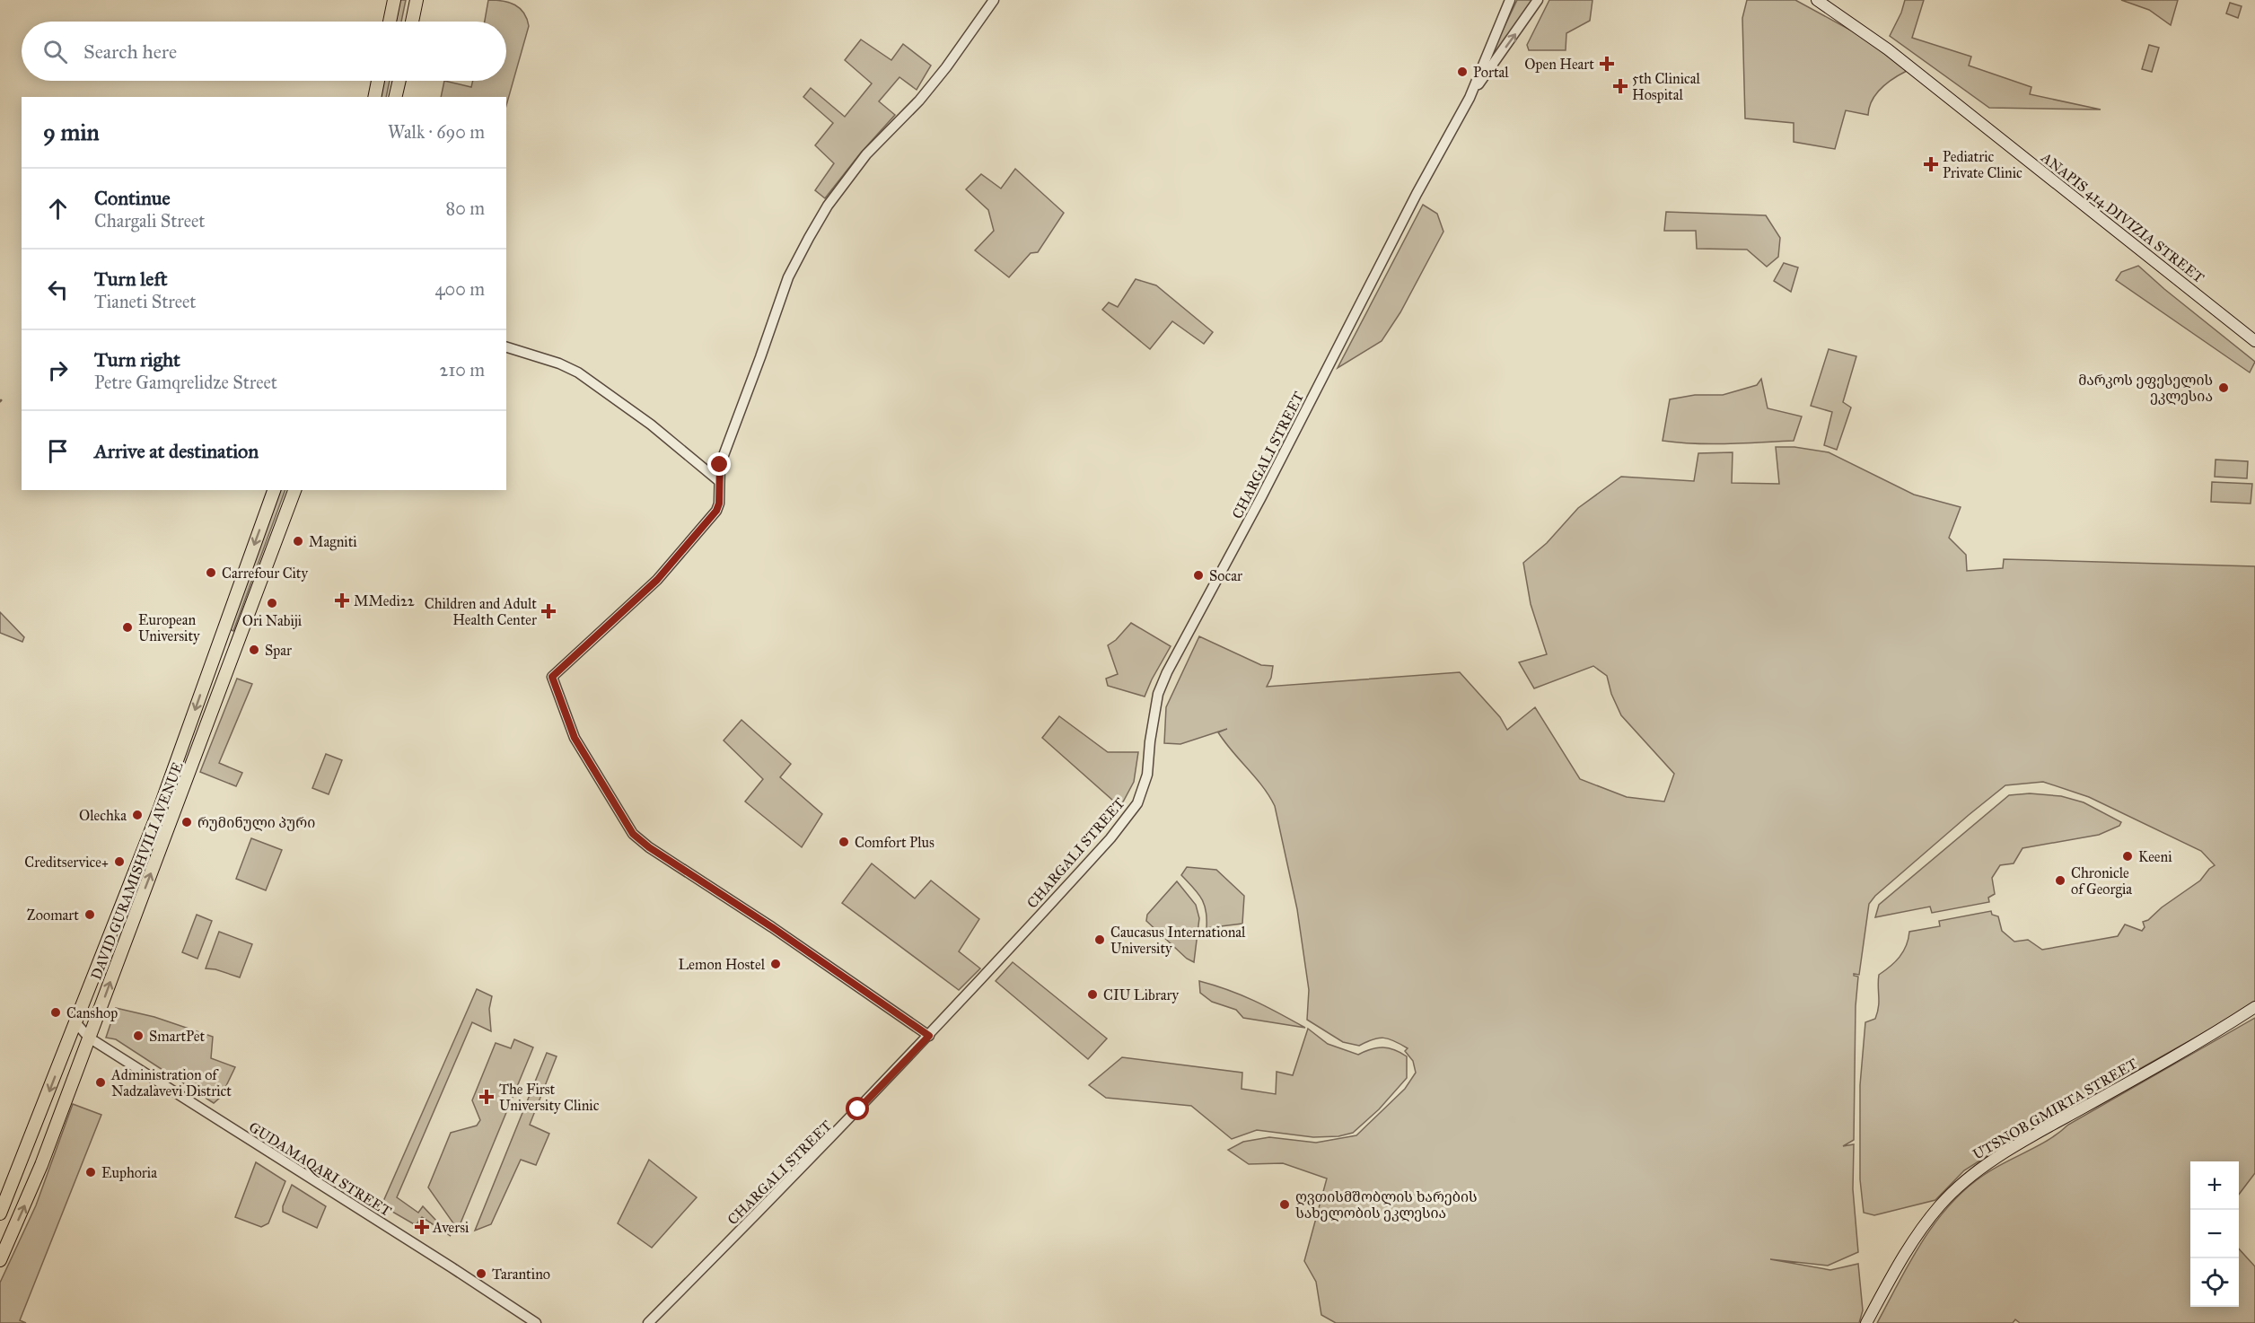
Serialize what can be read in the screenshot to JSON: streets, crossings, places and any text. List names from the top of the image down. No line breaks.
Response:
{"streets":{"main road":["ANAPIS 414 DIVIZIA STREET","DAVID GURAMISHVILI AVENUE","UTSNOB GMIRTA STREET"],"street":["CHARGALI STREET","GUDAMAQARI STREET"]},"crossings":[["DAVID GURAMISHVILI AVENUE","GUDAMAQARI STREET"]],"places":{"health":["Open Heart","5th Clinical Hospital","Pediatric Private Clinic","MMedi22","Children and Adult Health Center","The First University Clinic","Aversi"],"other":["Portal","მარკოს ეფესელის ეკლესია","Magniti","Carrefour City","Socar","Ori Nabiji","European University","Spar","Olechka","რუმინული პური","Comfort Plus","Keeni","Creditservice+","Chronicle of Georgia","Zoomart","Caucasus International University","Lemon Hostel","CIU Library","Canshop","SmartPet","Administration of Nadzalavevi District","Euphoria","ღვთისმშობლის ხარების სახელობის ეკლესია","Tarantino"]},"page":{"search":"Search here","heading":["9 min","Walk · 690 m"],"list":[["Continue","Chargali Street","80 m"],["Turn left","Tianeti Street","400 m"],["Turn right","Petre Gamqrelidze Street","210 m"],"Arrive at destination"],"map_buttons":["+","−"]}}
